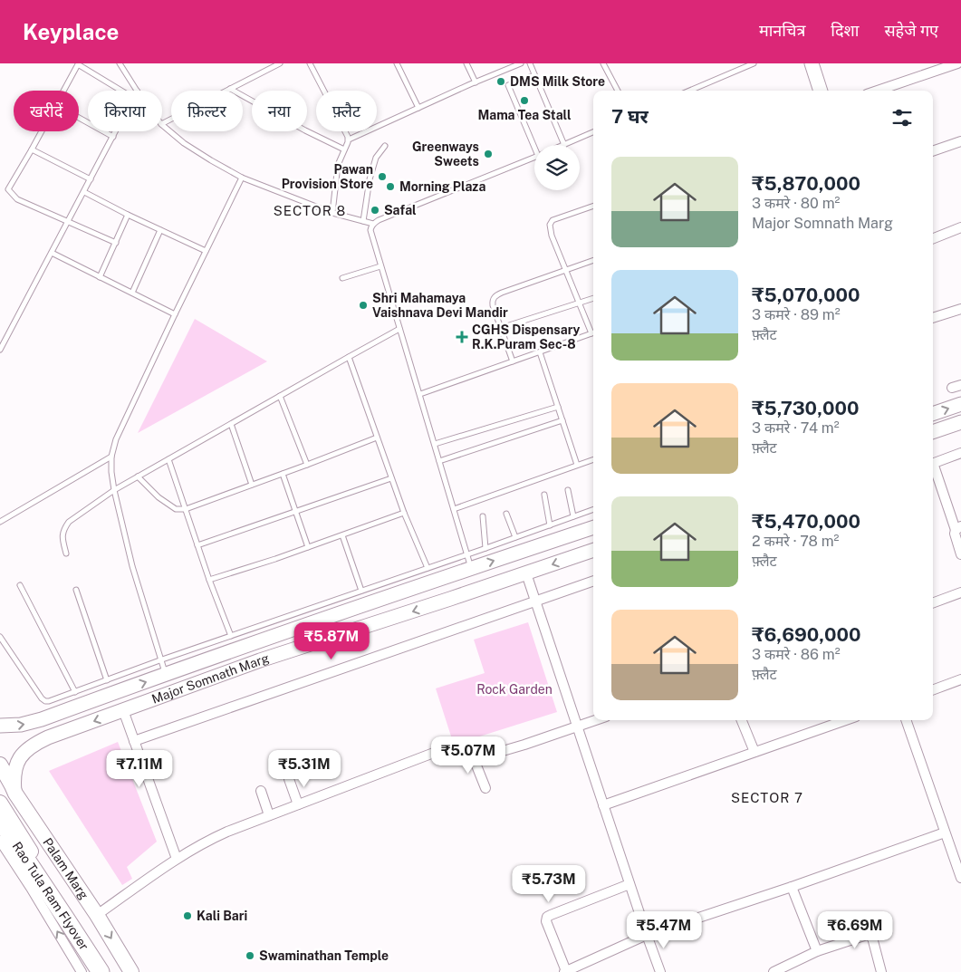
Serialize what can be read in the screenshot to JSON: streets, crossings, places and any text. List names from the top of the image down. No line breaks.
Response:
{"streets":{"highway":["Rao Tula Ram Flyover"],"main road":["Palam Marg"],"street":["Major Somnath Marg"]},"crossings":[["Major Somnath Marg","Palam Marg"]],"districts":["SECTOR 8","SECTOR 7"],"parks":["Rock Garden"],"places":{"other":["DMS Milk Store","Mama Tea Stall","Greenways Sweets","Pawan Provision Store","Morning Plaza","Safal","Shri Mahamaya Vaishnava Devi Mandir","Kali Bari","Swaminathan Temple"],"health":["CGHS Dispensary R.K.Puram Sec-8"]},"page":{"header":"Keyplace","nav":["मानचित्र","दिशा","सहेजे गए"],"chip":["खरीदें","किराया","फ़िल्टर","नया","फ़्लैट"],"heading":"7 घर","list":[{"name":"₹5,870,000","note":"3 कमरे · 80 m² · Major Somnath Marg"},{"name":"₹5,070,000","note":"3 कमरे · 89 m² · फ़्लैट"},{"name":"₹5,730,000","note":"3 कमरे · 74 m² · फ़्लैट"},{"name":"₹5,470,000","note":"2 कमरे · 78 m² · फ़्लैट"},{"name":"₹6,690,000","note":"3 कमरे · 86 m² · फ़्लैट"}],"price":["₹5.87M","₹5.07M","₹7.11M","₹5.31M","₹5.73M","₹5.47M","₹6.69M"]}}
